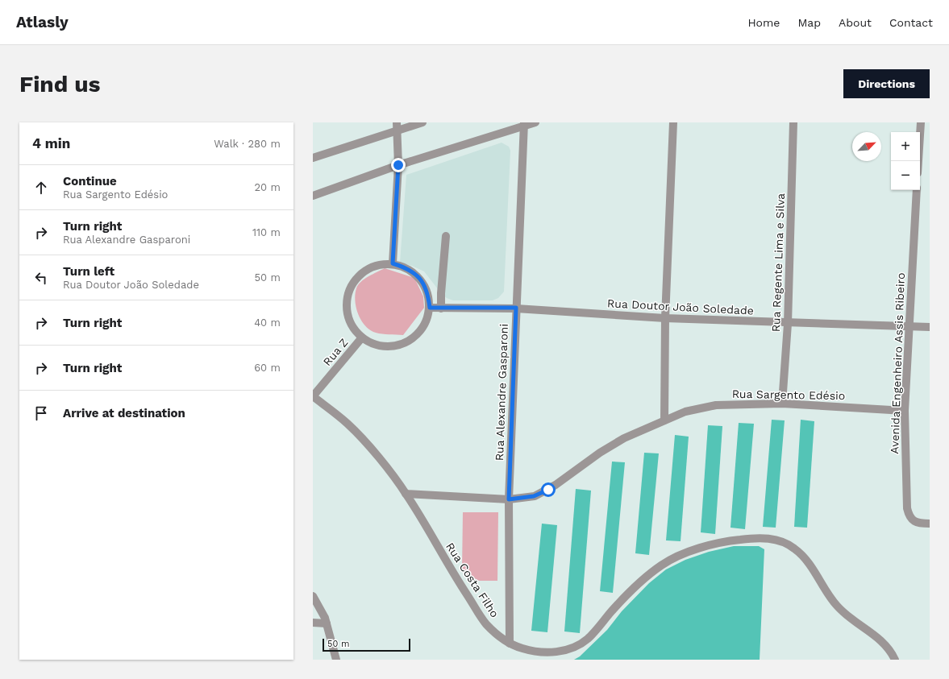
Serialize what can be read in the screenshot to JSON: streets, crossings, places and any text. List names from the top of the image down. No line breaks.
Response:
{"streets":{"street":["Rua Regente Lima e Silva","Rua Doutor João Soledade","Rua Z","Avenida Engenheiro Assis Ribeiro","Rua Alexandre Gasparoni","Rua Sargento Edésio","Rua Costa Filho"]},"crossings":[["Rua Regente Lima e Silva","Rua Doutor João Soledade"],["Rua Regente Lima e Silva","Rua Sargento Edésio"],["Rua Doutor João Soledade","Rua Z"],["Rua Doutor João Soledade","Avenida Engenheiro Assis Ribeiro"],["Rua Doutor João Soledade","Rua Alexandre Gasparoni"],["Rua Z","Rua Costa Filho"],["Avenida Engenheiro Assis Ribeiro","Rua Sargento Edésio"],["Rua Alexandre Gasparoni","Rua Sargento Edésio"],["Rua Alexandre Gasparoni","Rua Costa Filho"],["Rua Sargento Edésio","Rua Costa Filho"]],"scale_bar":"50 m","north":"top right","page":{"header":"Atlasly","nav":["Home","Map","About","Contact"],"buttons":"Directions","title":"Find us","heading":["4 min","Walk · 280 m"],"map_buttons":["+","−"],"list":[["Continue","Rua Sargento Edésio","20 m"],["Turn right","Rua Alexandre Gasparoni","110 m"],["Turn left","Rua Doutor João Soledade","50 m"],["Turn right","40 m"],["Turn right","60 m"],"Arrive at destination"],"scale":"50 m"}}
